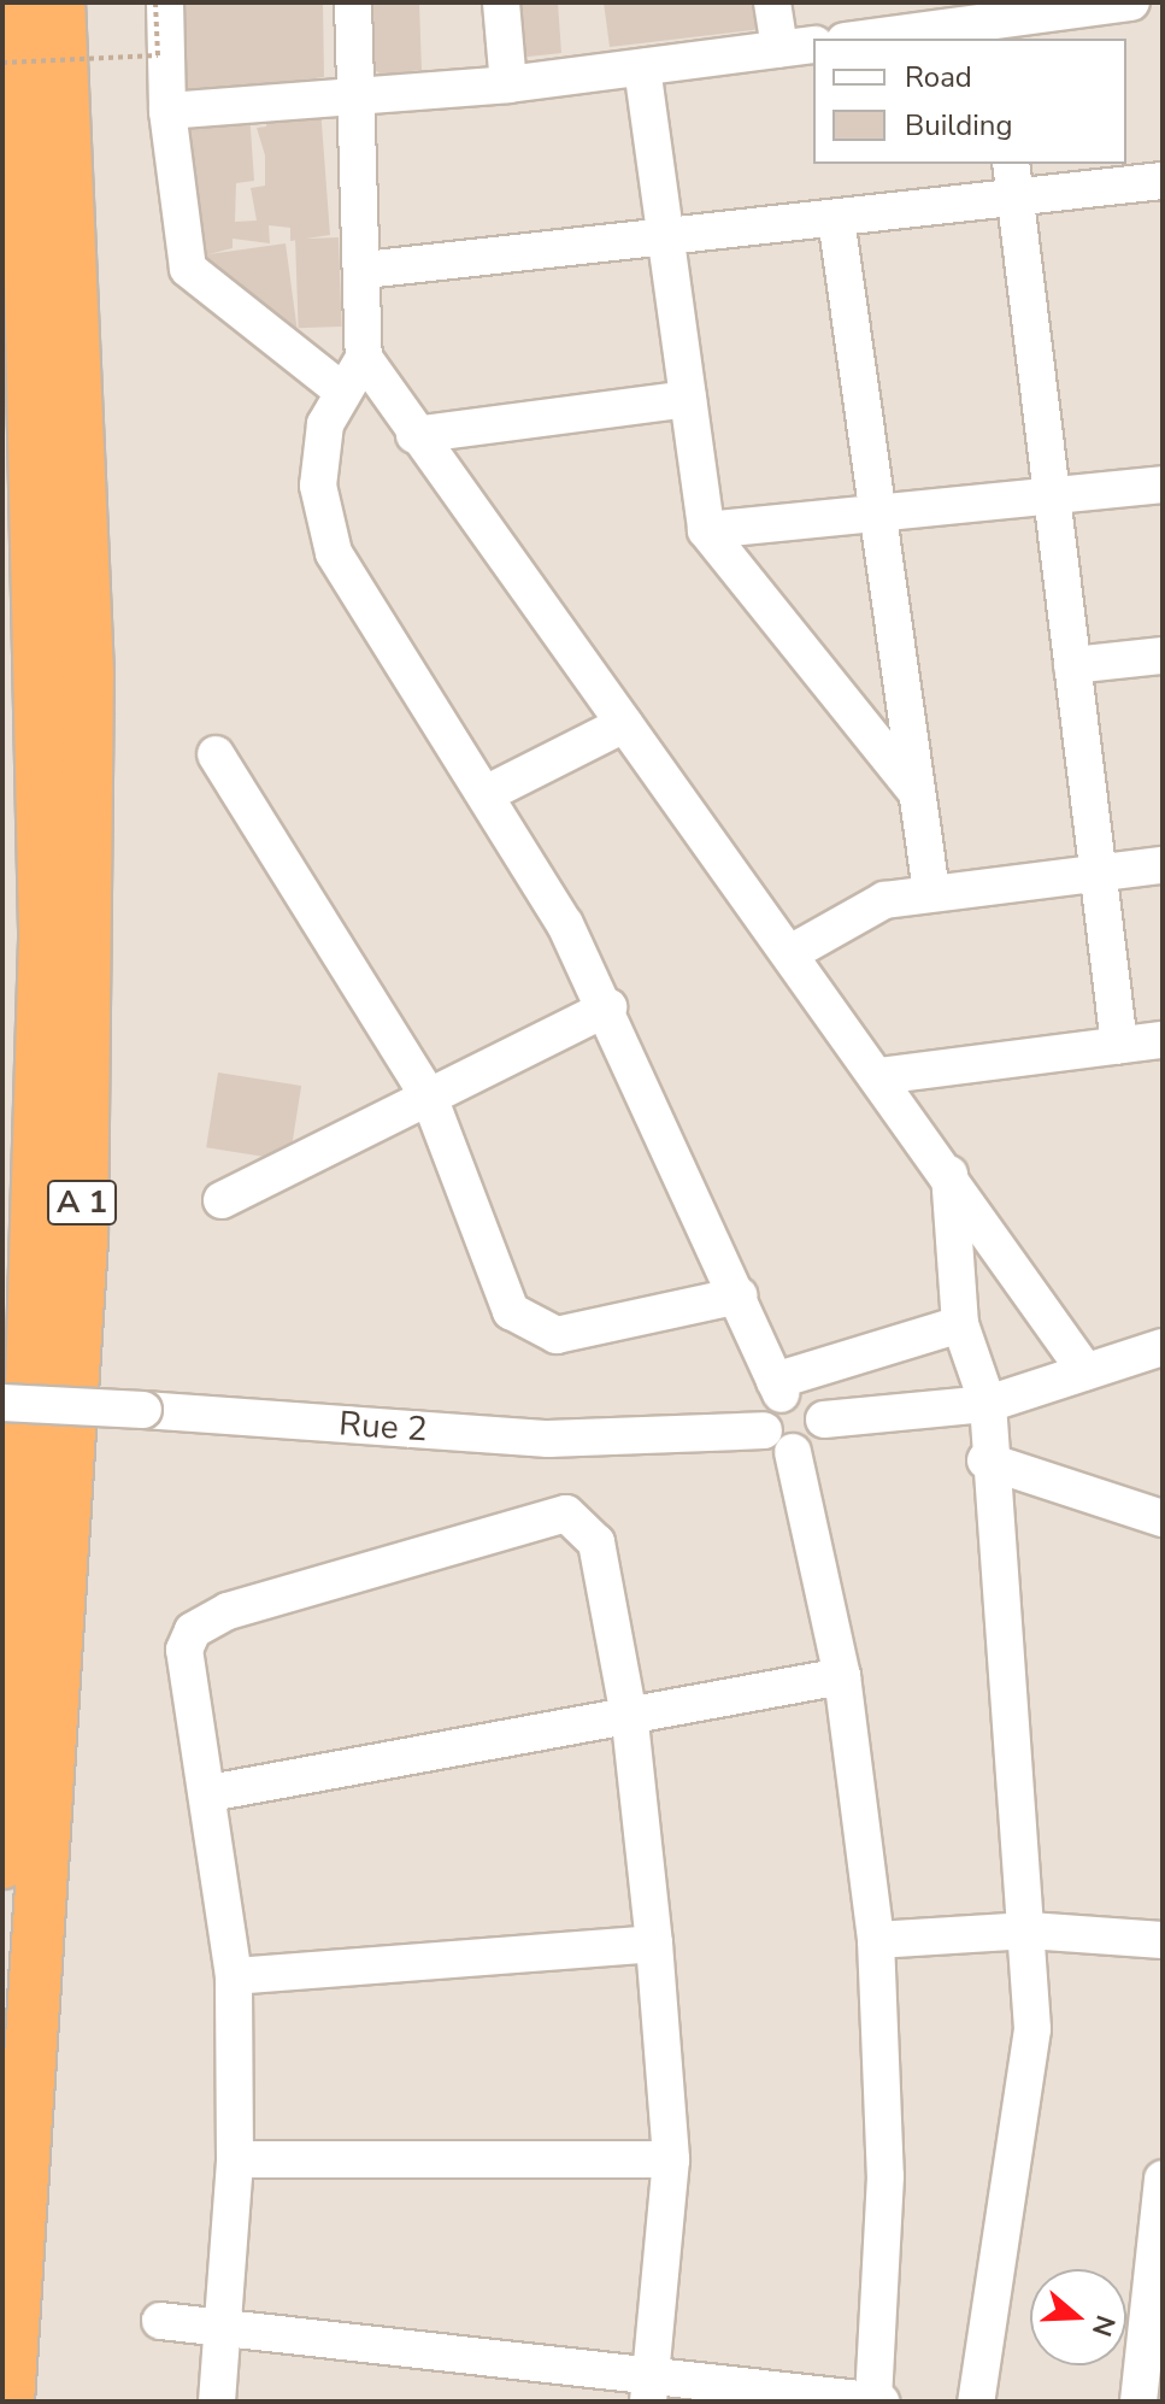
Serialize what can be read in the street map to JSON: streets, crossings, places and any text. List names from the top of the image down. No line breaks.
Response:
{"streets":{"highway":["A 1"],"street":["Rue 2"]},"legend":["Road","Building"],"north":"right"}
